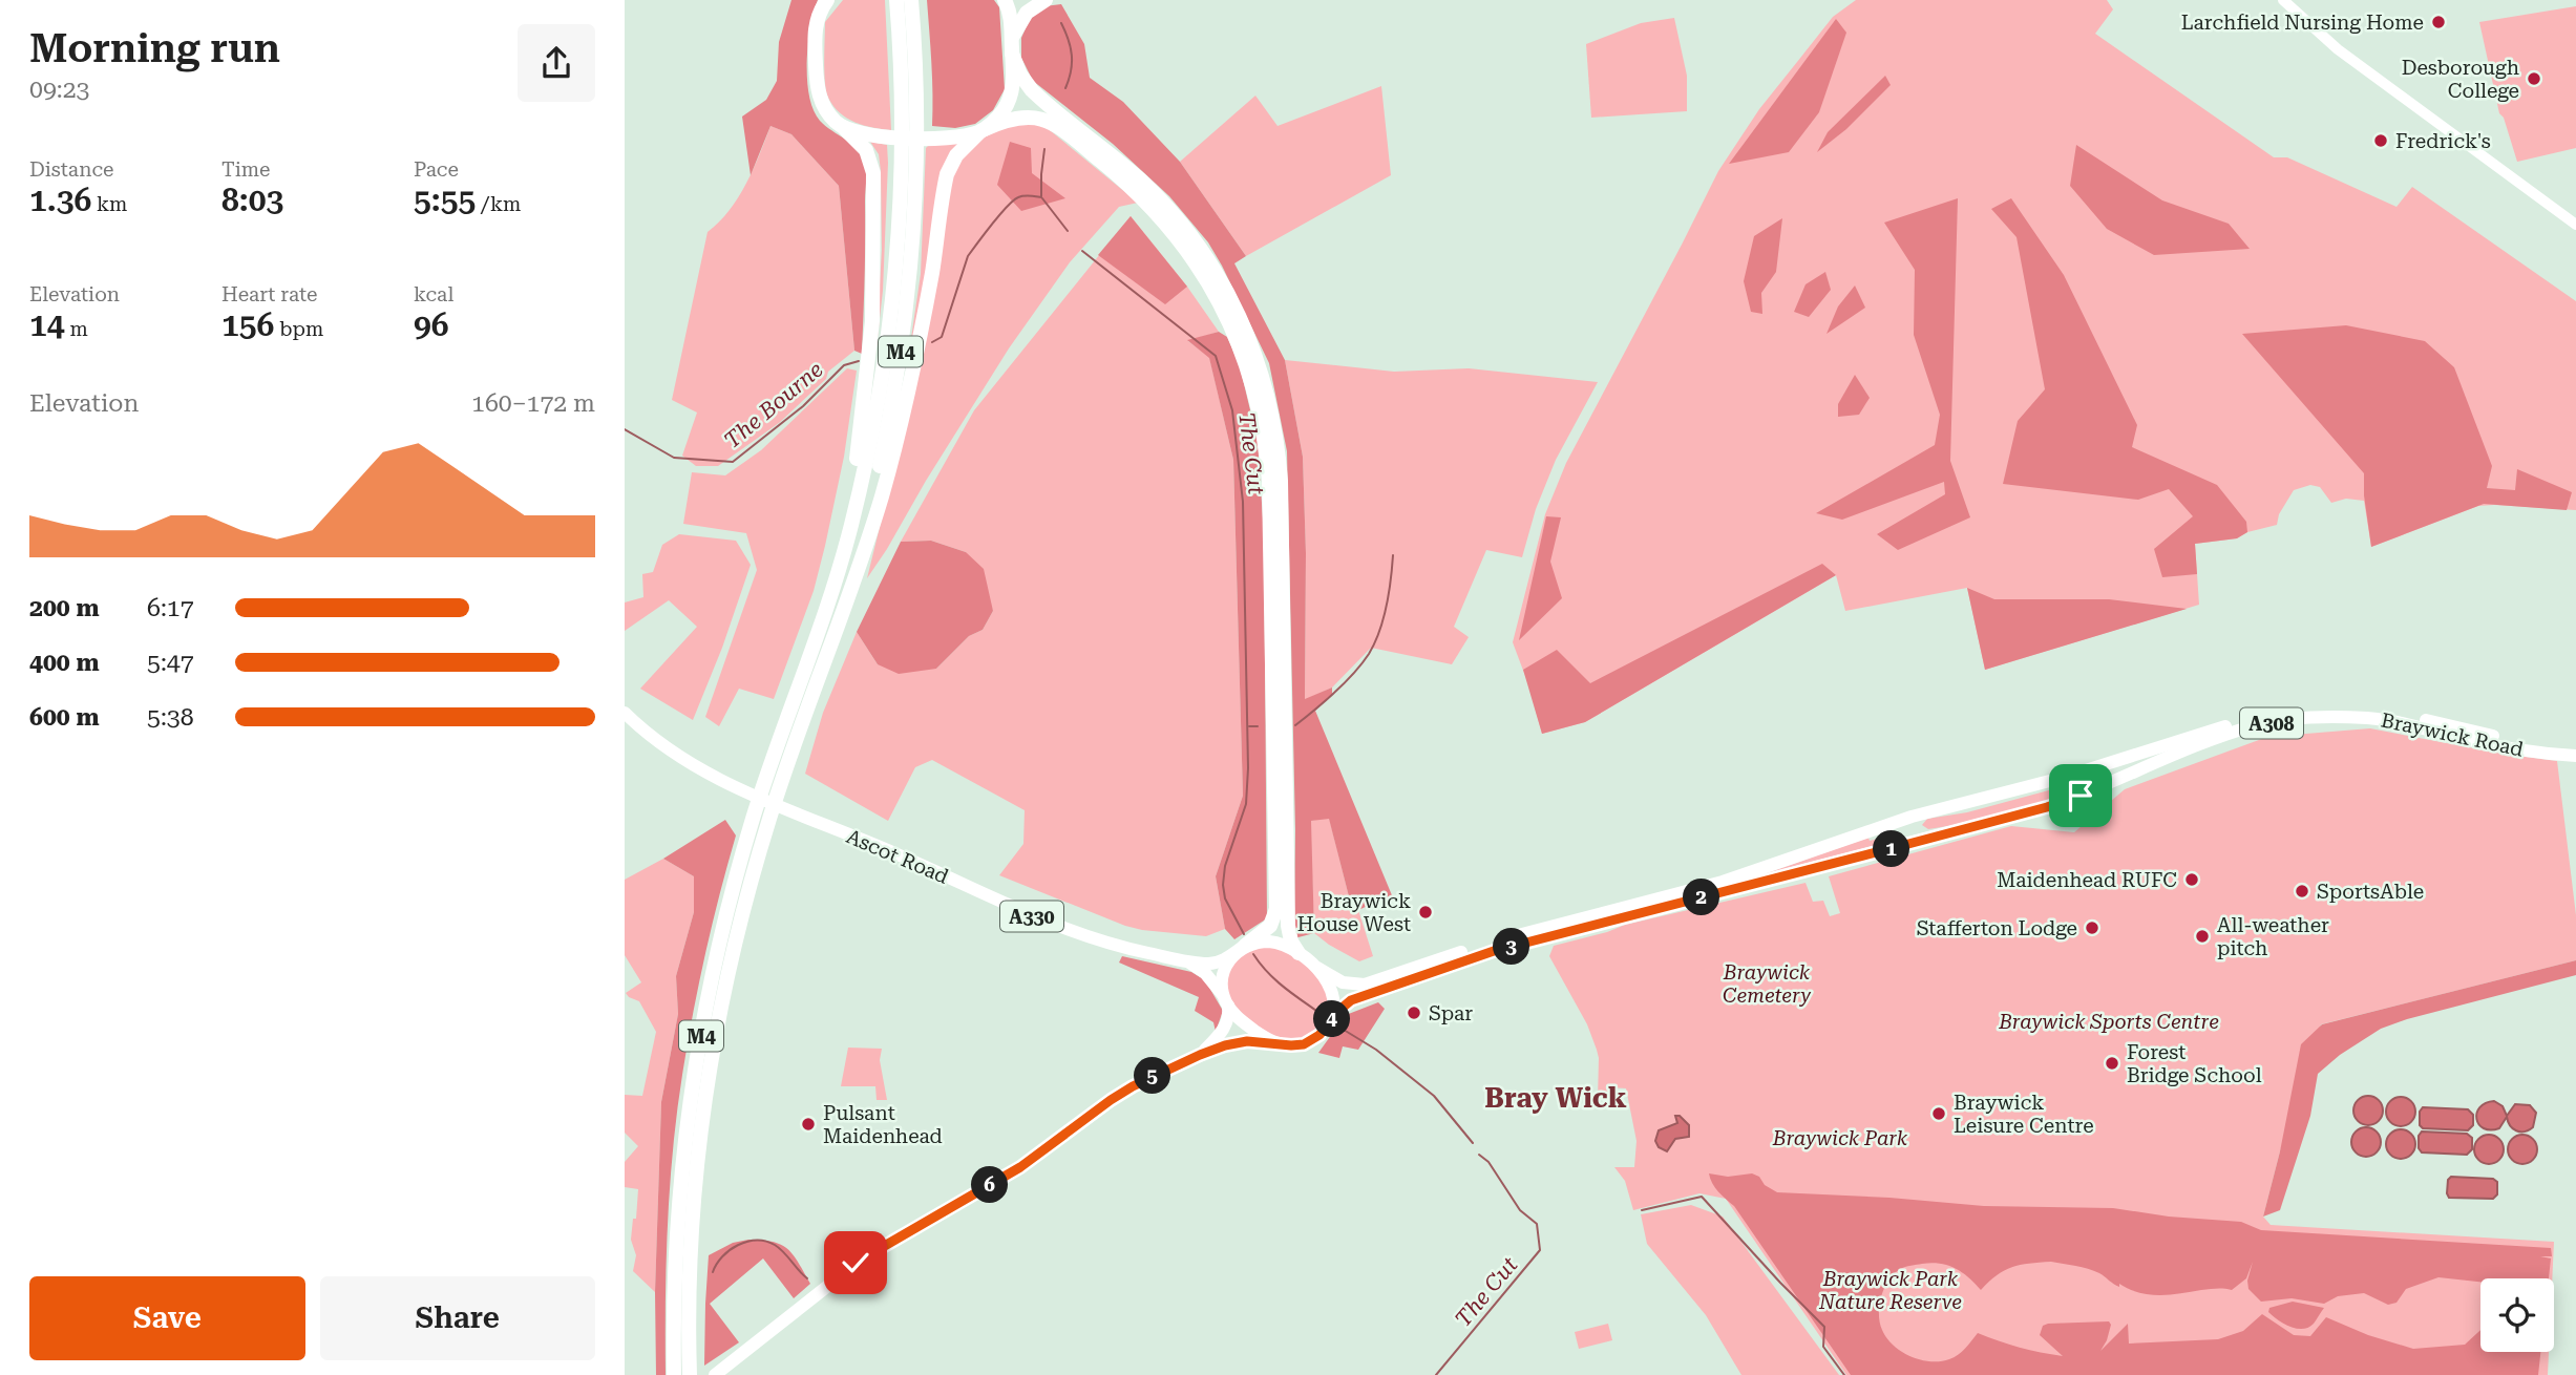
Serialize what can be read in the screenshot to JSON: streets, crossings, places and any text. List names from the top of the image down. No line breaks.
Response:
{"streets":{"highway":["M4"],"main road":["A308","Braywick Road","Ascot Road","A330"]},"crossings":[["Braywick Road","Ascot Road"]],"districts":["Bray Wick"],"water":["The Bourne","The Cut"],"parks":["Braywick Cemetery","Braywick Sports Centre","Braywick Park","Braywick Park Nature Reserve"],"places":["Larchfield Nursing Home","Desborough College","Fredrick's","Maidenhead RUFC","SportsAble","Braywick House West","Stafferton Lodge","All-weather pitch","Spar","Forest Bridge School","Braywick Leisure Centre","Pulsant Maidenhead"],"page":{"heading":["Morning run","09:23"],"stats":[["Distance","1.36 km"],["Time","8:03"],["Pace","5:55 /km"],["Elevation","14 m"],["Heart rate","156 bpm"],["kcal","96"]],"chart":["Elevation","160–172 m"],"list":[{"name":"200 m","note":"6:17"},{"name":"400 m","note":"5:47"},{"name":"600 m","note":"5:38"}],"pins":["1","2","3","4","5","6"],"buttons":["Save","Share"]}}
